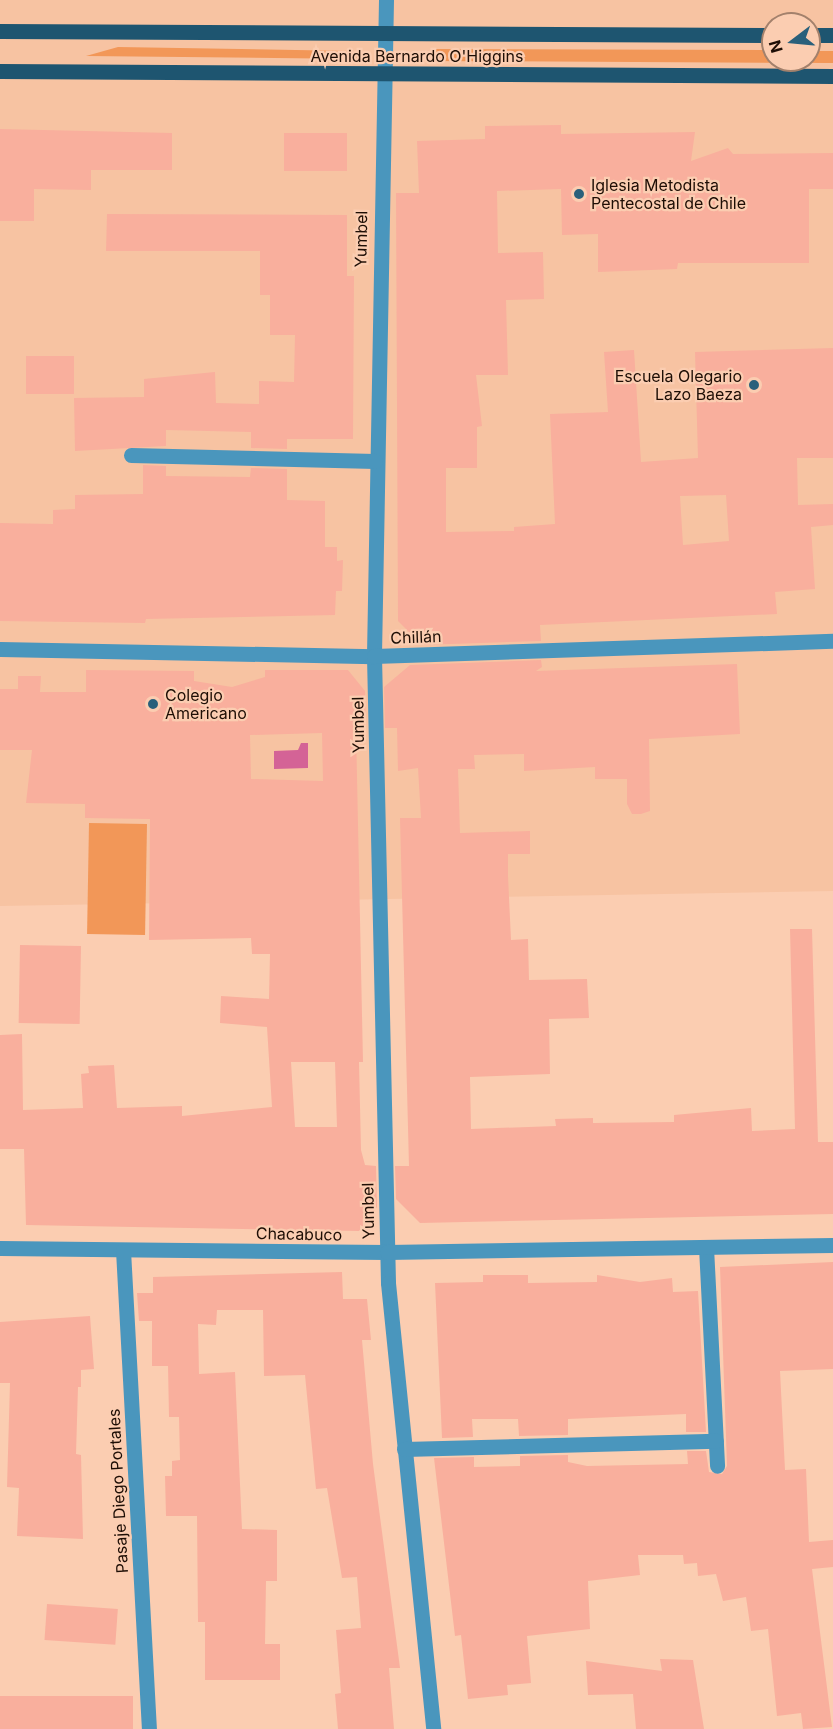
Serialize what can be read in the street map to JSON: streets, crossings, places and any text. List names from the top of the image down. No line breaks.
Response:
{"streets":{"main road":["Avenida Bernardo O'Higgins"],"street":["Yumbel","Chillán","Chacabuco","Pasaje Diego Portales"]},"crossings":[["Avenida Bernardo O'Higgins","Yumbel"],["Yumbel","Chillán"],["Yumbel","Chacabuco"],["Chacabuco","Pasaje Diego Portales"]],"places":["Iglesia Metodista Pentecostal de Chile","Escuela Olegario Lazo Baeza","Colegio Americano"],"north":"left"}
